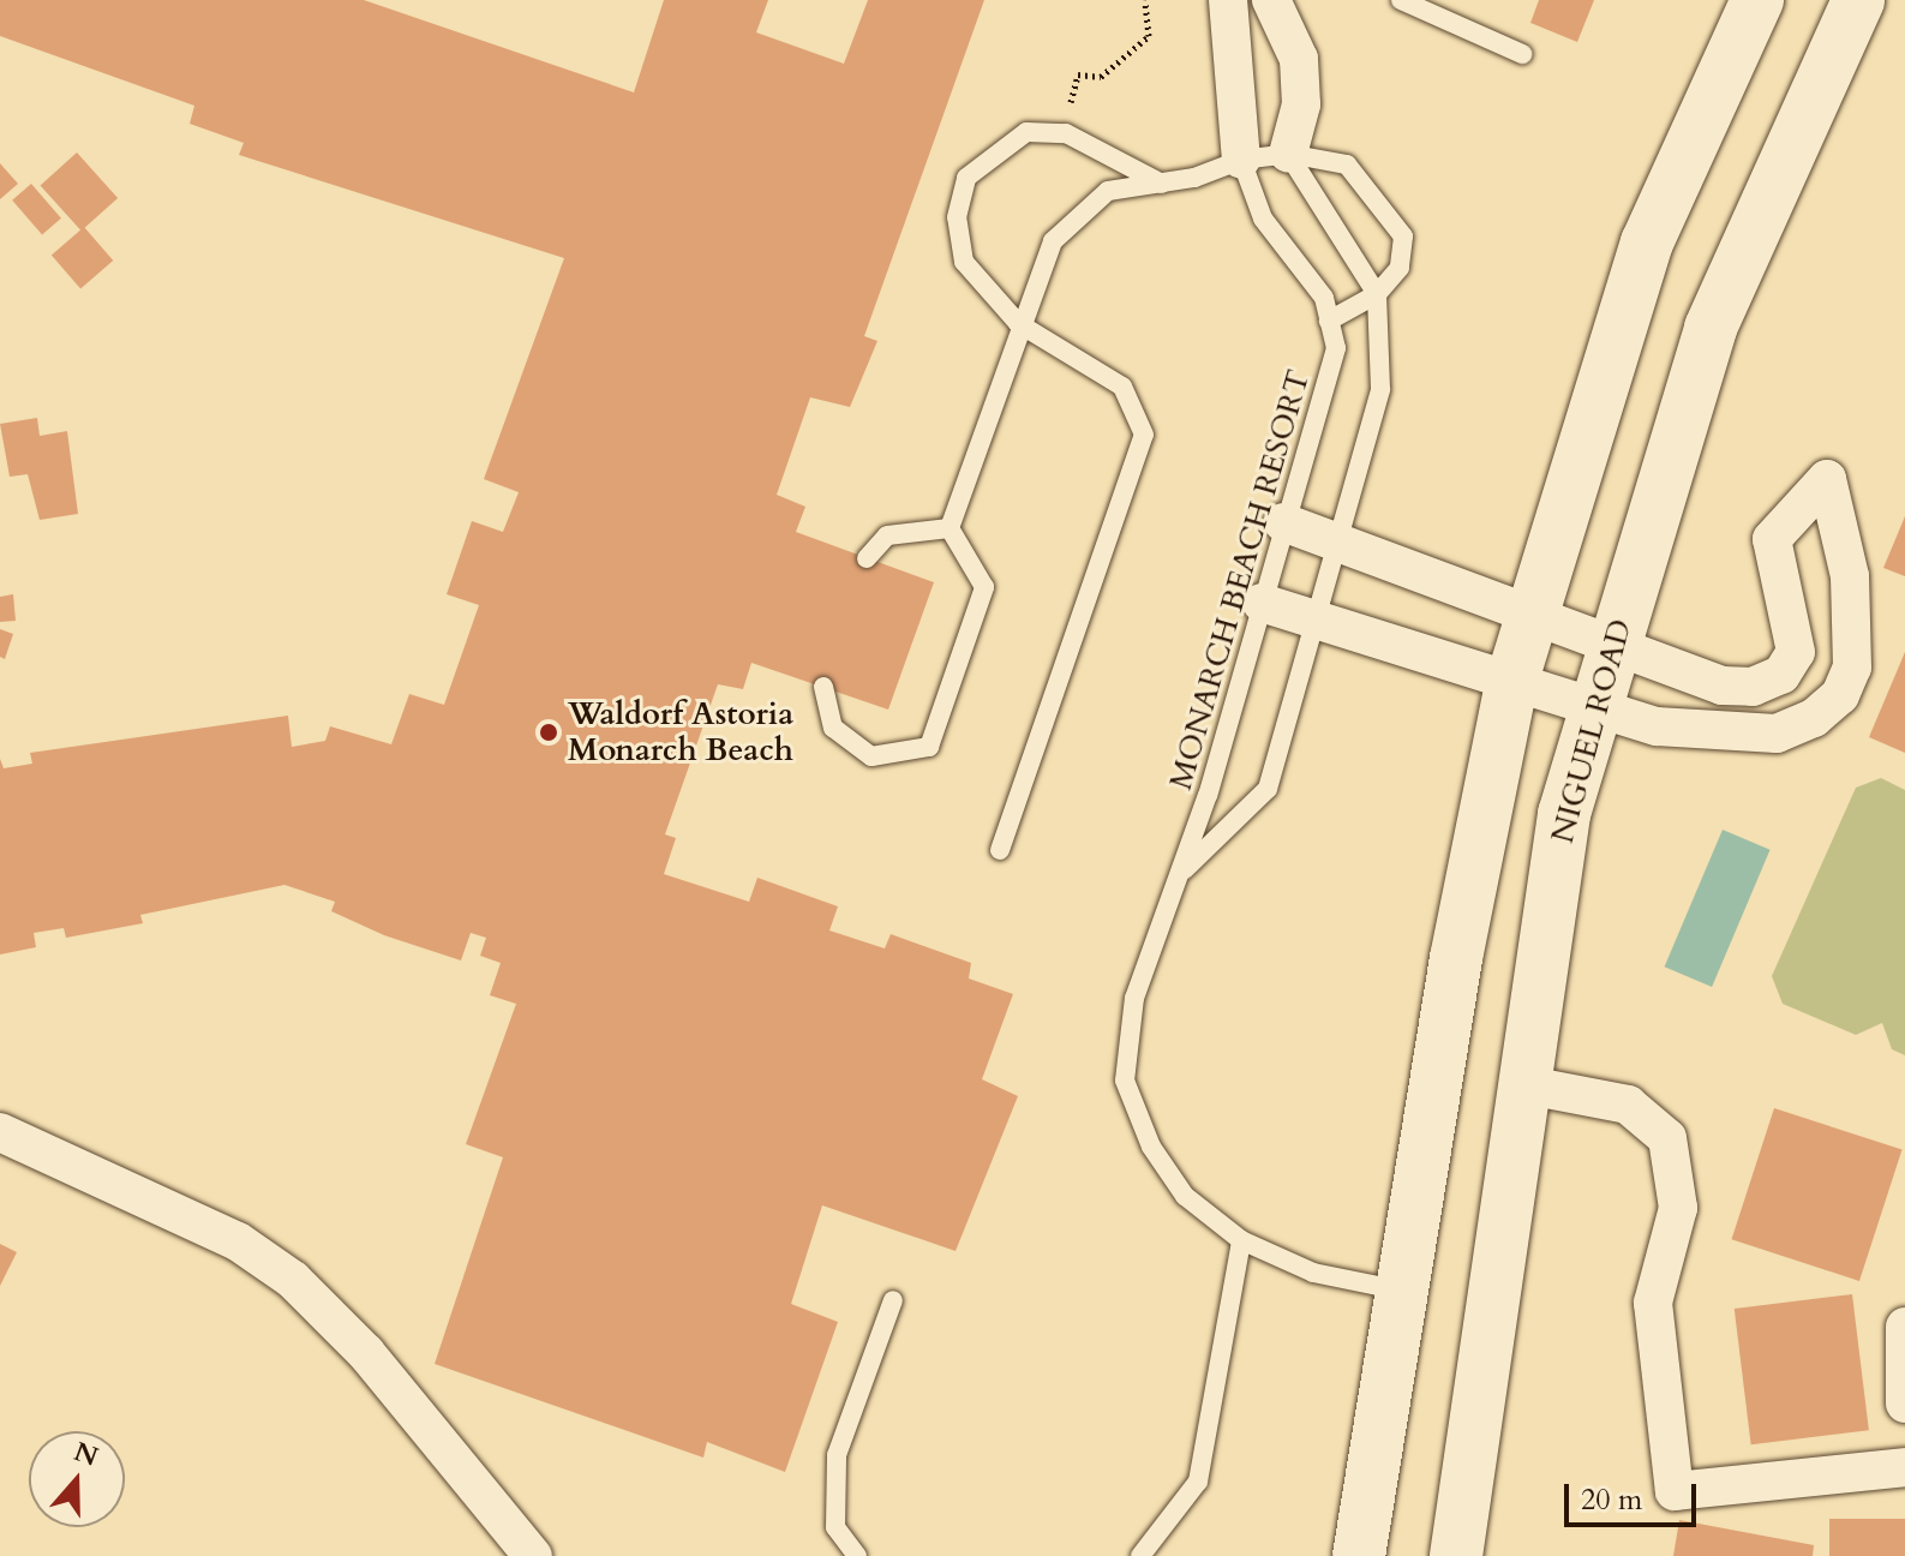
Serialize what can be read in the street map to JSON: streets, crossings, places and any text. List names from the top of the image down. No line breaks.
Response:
{"streets":{"main road":["NIGUEL ROAD"],"lane":["MONARCH BEACH RESORT"]},"places":["Waldorf Astoria Monarch Beach"],"scale_bar":"20 m","north":"top"}
